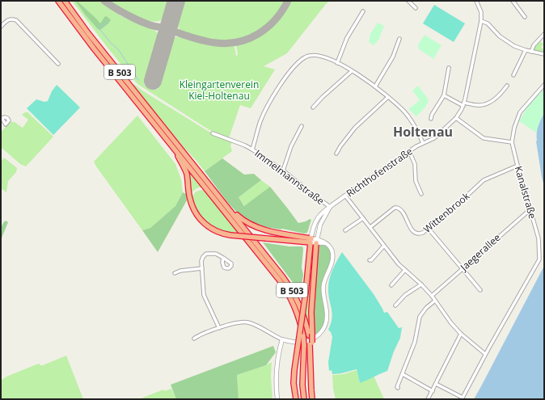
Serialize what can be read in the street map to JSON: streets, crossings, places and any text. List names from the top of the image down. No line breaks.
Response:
{"streets":{"highway":["B 503"],"street":["Richthofenstraße","Immelmannstraße","Kanalstraße","Wittenbrook","Jaegerallee"]},"crossings":[["Richthofenstraße","Immelmannstraße"],["Kanalstraße","Wittenbrook"],["Kanalstraße","Jaegerallee"]],"districts":["Holtenau"],"parks":["Kleingartenverein Kiel-Holtenau"]}
